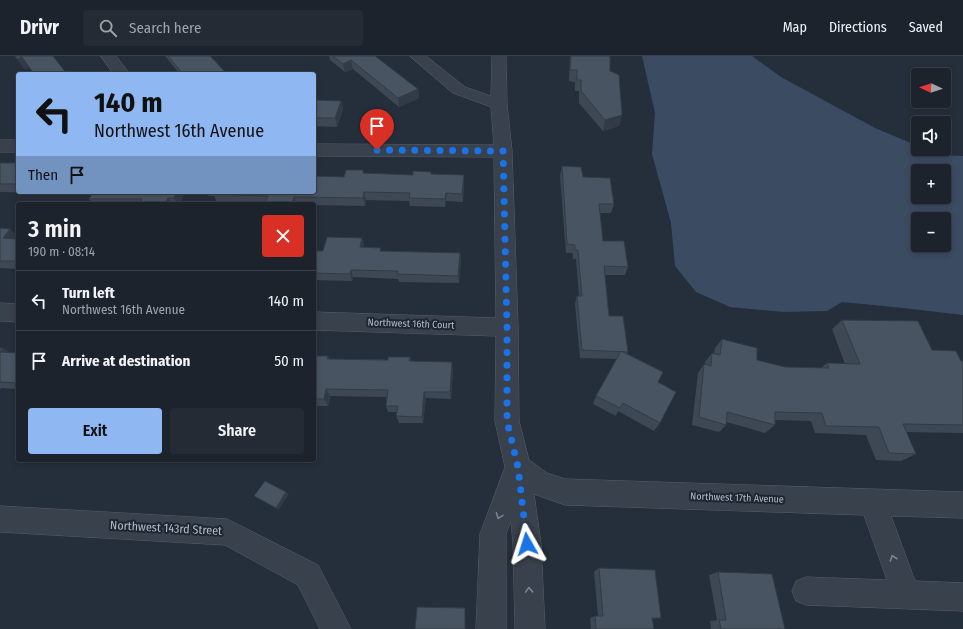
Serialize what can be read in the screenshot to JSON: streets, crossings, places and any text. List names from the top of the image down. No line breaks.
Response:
{"streets":{"street":["Northwest 16th Court","Northwest 17th Avenue","Northwest 143rd Street"]},"north":"left","page":{"header":"Drivr","search":"Search here","nav":["Map","Directions","Saved"],"map_buttons":["+","−"],"turn":["140 m","Northwest 16th Avenue"],"then":"Then","heading":["3 min","190 m · 08:14"],"list":[{"name":"Turn left","note":"Northwest 16th Avenue","value":"140 m"},{"name":"Arrive at destination","value":"50 m"}],"buttons":["Exit","Share"]}}
